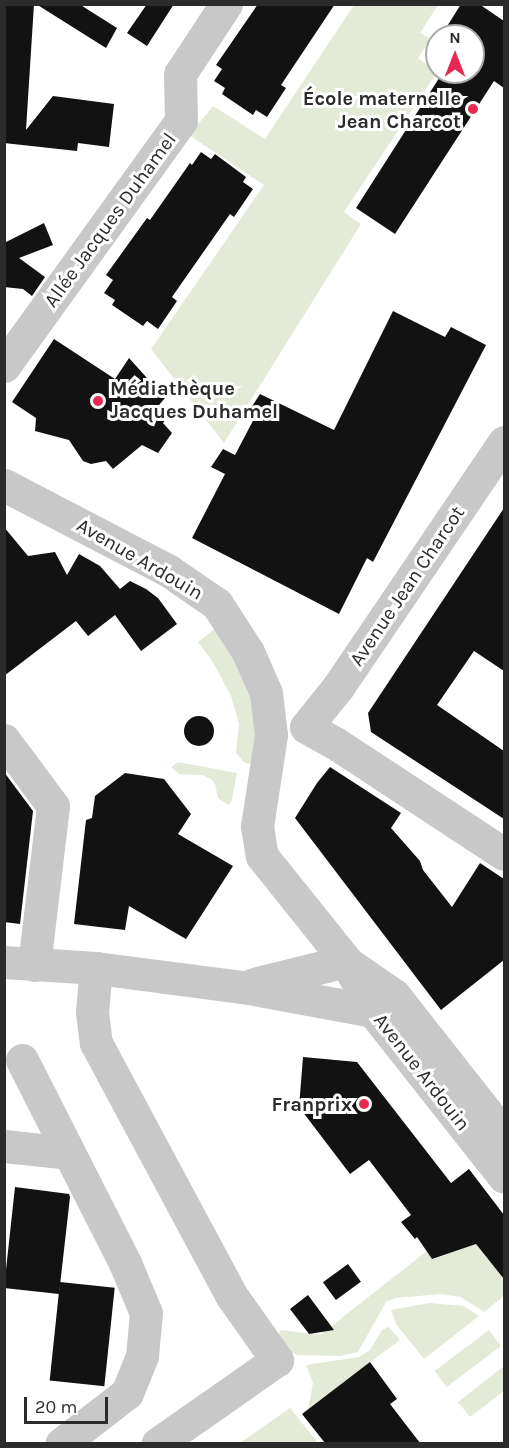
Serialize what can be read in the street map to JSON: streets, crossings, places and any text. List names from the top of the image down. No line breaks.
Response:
{"streets":{"street":["Allée Jacques Duhamel","Avenue Ardouin","Avenue Jean Charcot"]},"crossings":[["Avenue Ardouin","Avenue Jean Charcot"]],"places":["École maternelle Jean Charcot","Médiathèque Jacques Duhamel","Franprix"],"scale_bar":"20 m","north":"top"}
